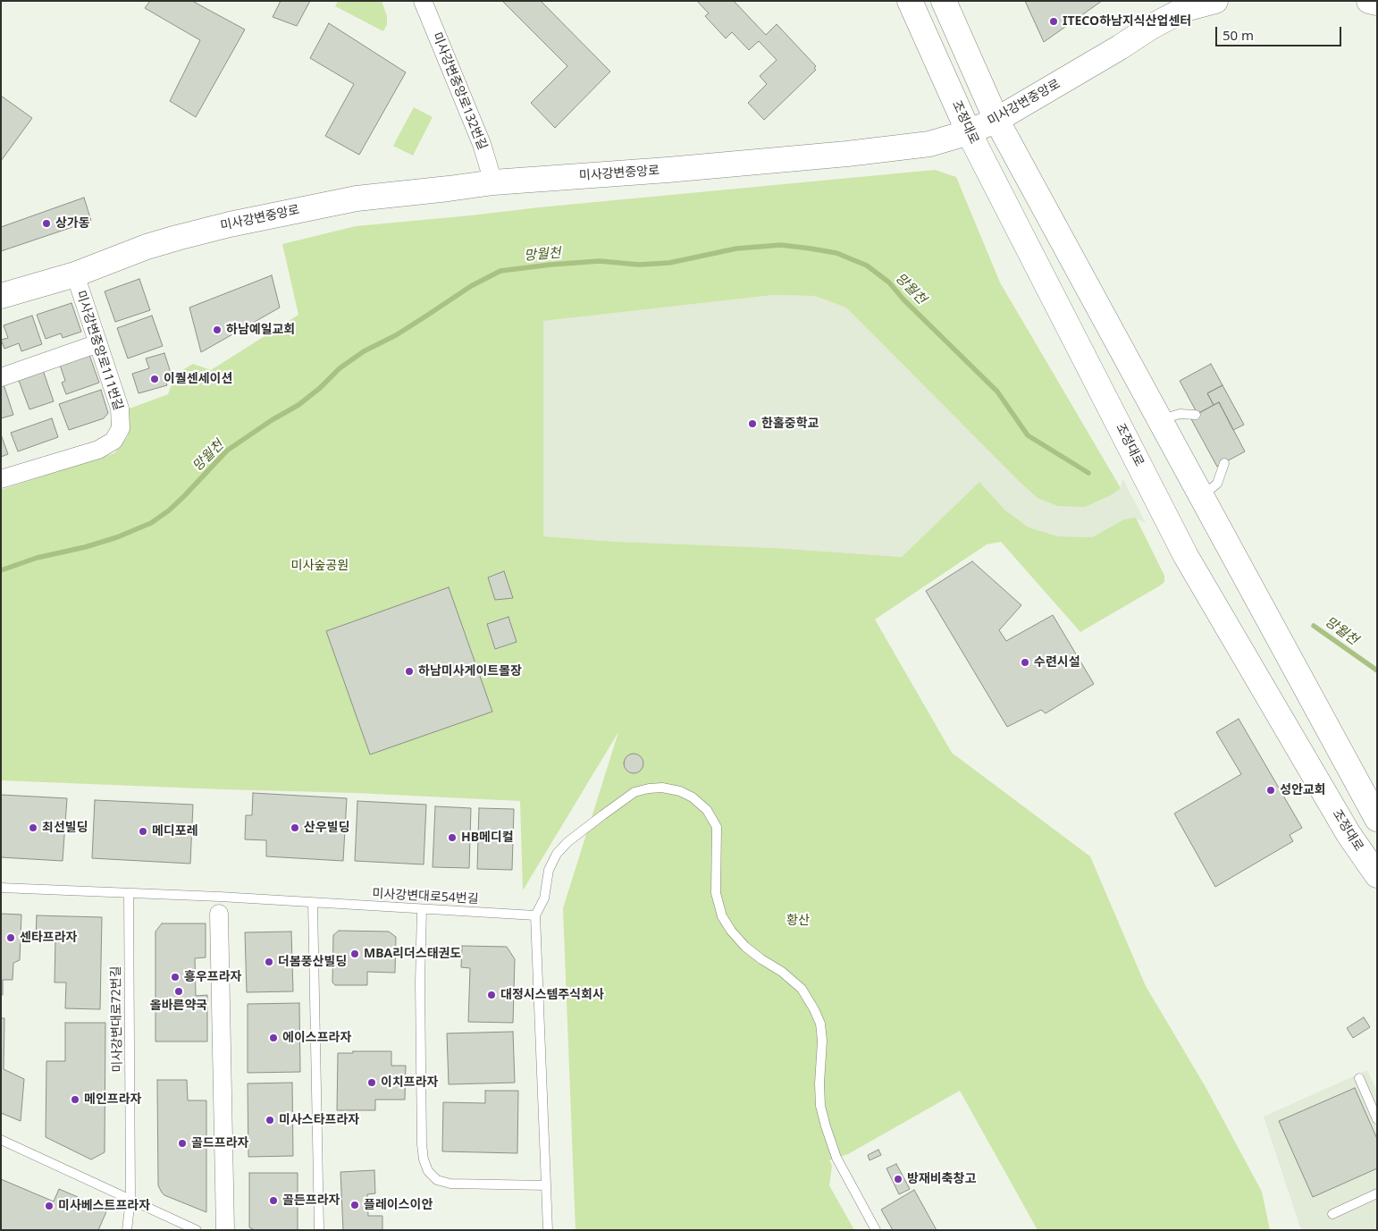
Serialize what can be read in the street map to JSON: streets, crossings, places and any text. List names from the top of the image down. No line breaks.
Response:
{"streets":{"main road":["미사강변중앙로","조정대로"],"street":["미사강변중앙로132번길","미사강변중앙로111번길"],"lane":["미사강변대로54번길","미사강변대로72번길"]},"crossings":[["미사강변중앙로132번길","미사강변중앙로"],["미사강변중앙로","조정대로"],["미사강변중앙로","미사강변중앙로111번길"],["미사강변대로54번길","미사강변대로72번길"]],"water":["망월천"],"parks":["미사숲공원","황산"],"places":["ITECO하남지식산업센터","상가동","하남예일교회","이퀄센세이션","한홀중학교","수련시설","하남미사게이트볼장","성안교회","최선빌딩","산우빌딩","메디포레","HB메디컬","센타프라자","MBA리더스태권도","더봄풍산빌딩","흥우프라자","올바른약국","대정시스템주식회사","에이스프라자","이치프라자","메인프라자","미사스타프라자","골드프라자","방재비축창고","골든프라자","플레이스이안","미사베스트프라자"],"scale_bar":"50 m"}
